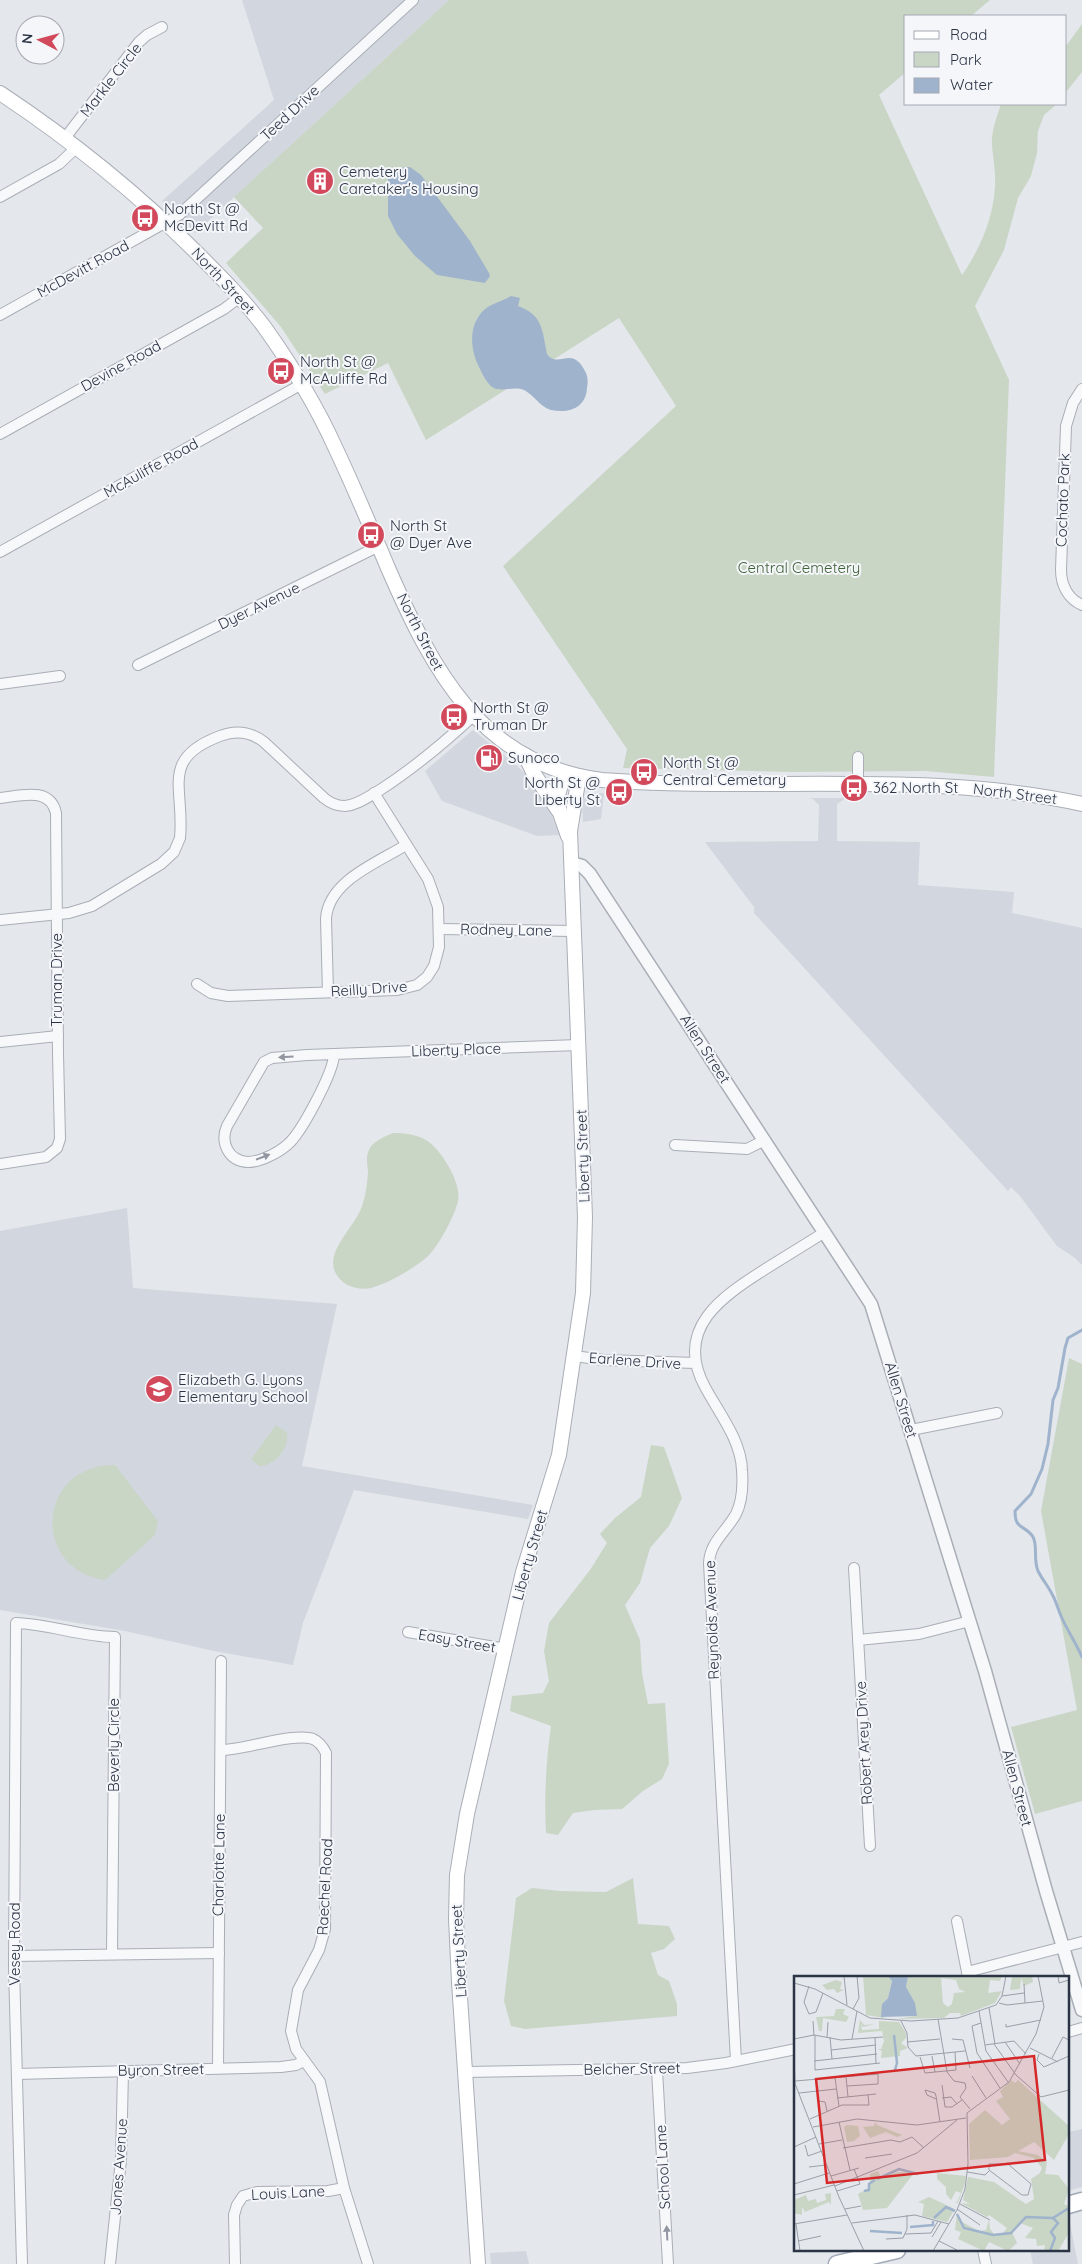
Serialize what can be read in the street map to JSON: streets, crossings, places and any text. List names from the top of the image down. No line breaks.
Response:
{"streets":{"main road":["North Street","Liberty Street"],"street":["Markle Circle","Teed Drive","McDevitt Road","Devine Road","McAuliffe Road","Cochato Park","Dyer Avenue","Rodney Lane","Truman Drive","Reilly Drive","Allen Street","Liberty Place","Earlene Drive","Reynolds Avenue","Easy Street","Robert Arey Drive","Beverly Circle","Charlotte Lane","Raechel Road","Vesey Road","Belcher Street","Byron Street","Jones Avenue","School Lane","Louis Lane"]},"crossings":[["Markle Circle","North Street"],["Teed Drive","McDevitt Road"],["Teed Drive","North Street"],["McDevitt Road","North Street"],["North Street","Devine Road"],["North Street","McAuliffe Road"],["North Street","Dyer Avenue"],["North Street","Truman Drive"],["North Street","Liberty Street"],["Rodney Lane","Reilly Drive"],["Rodney Lane","Liberty Street"],["Truman Drive","Reilly Drive"],["Allen Street","Liberty Street"],["Allen Street","Reynolds Avenue"],["Liberty Place","Liberty Street"],["Liberty Street","Earlene Drive"],["Liberty Street","Easy Street"],["Liberty Street","Belcher Street"],["Earlene Drive","Reynolds Avenue"],["Reynolds Avenue","Belcher Street"],["Beverly Circle","Vesey Road"],["Charlotte Lane","Raechel Road"],["Charlotte Lane","Byron Street"],["Raechel Road","Byron Street"],["Raechel Road","Louis Lane"],["Vesey Road","Byron Street"],["Belcher Street","School Lane"],["Byron Street","Jones Avenue"]],"one_way":["School Lane"],"parks":["Central Cemetery"],"places":{"building":["Cemetery Caretaker's Housing"],"bus stop":["North St @ McDevitt Rd","North St @ McAuliffe Rd","North St @ Dyer Ave","North St @ Truman Dr","North St @ Central Cemetary","362 North St","North St @ Liberty St"],"fuel station":["Sunoco"],"school or university":["Elizabeth G. Lyons Elementary School"]},"legend":["Road","Park","Water"],"north":"left"}
